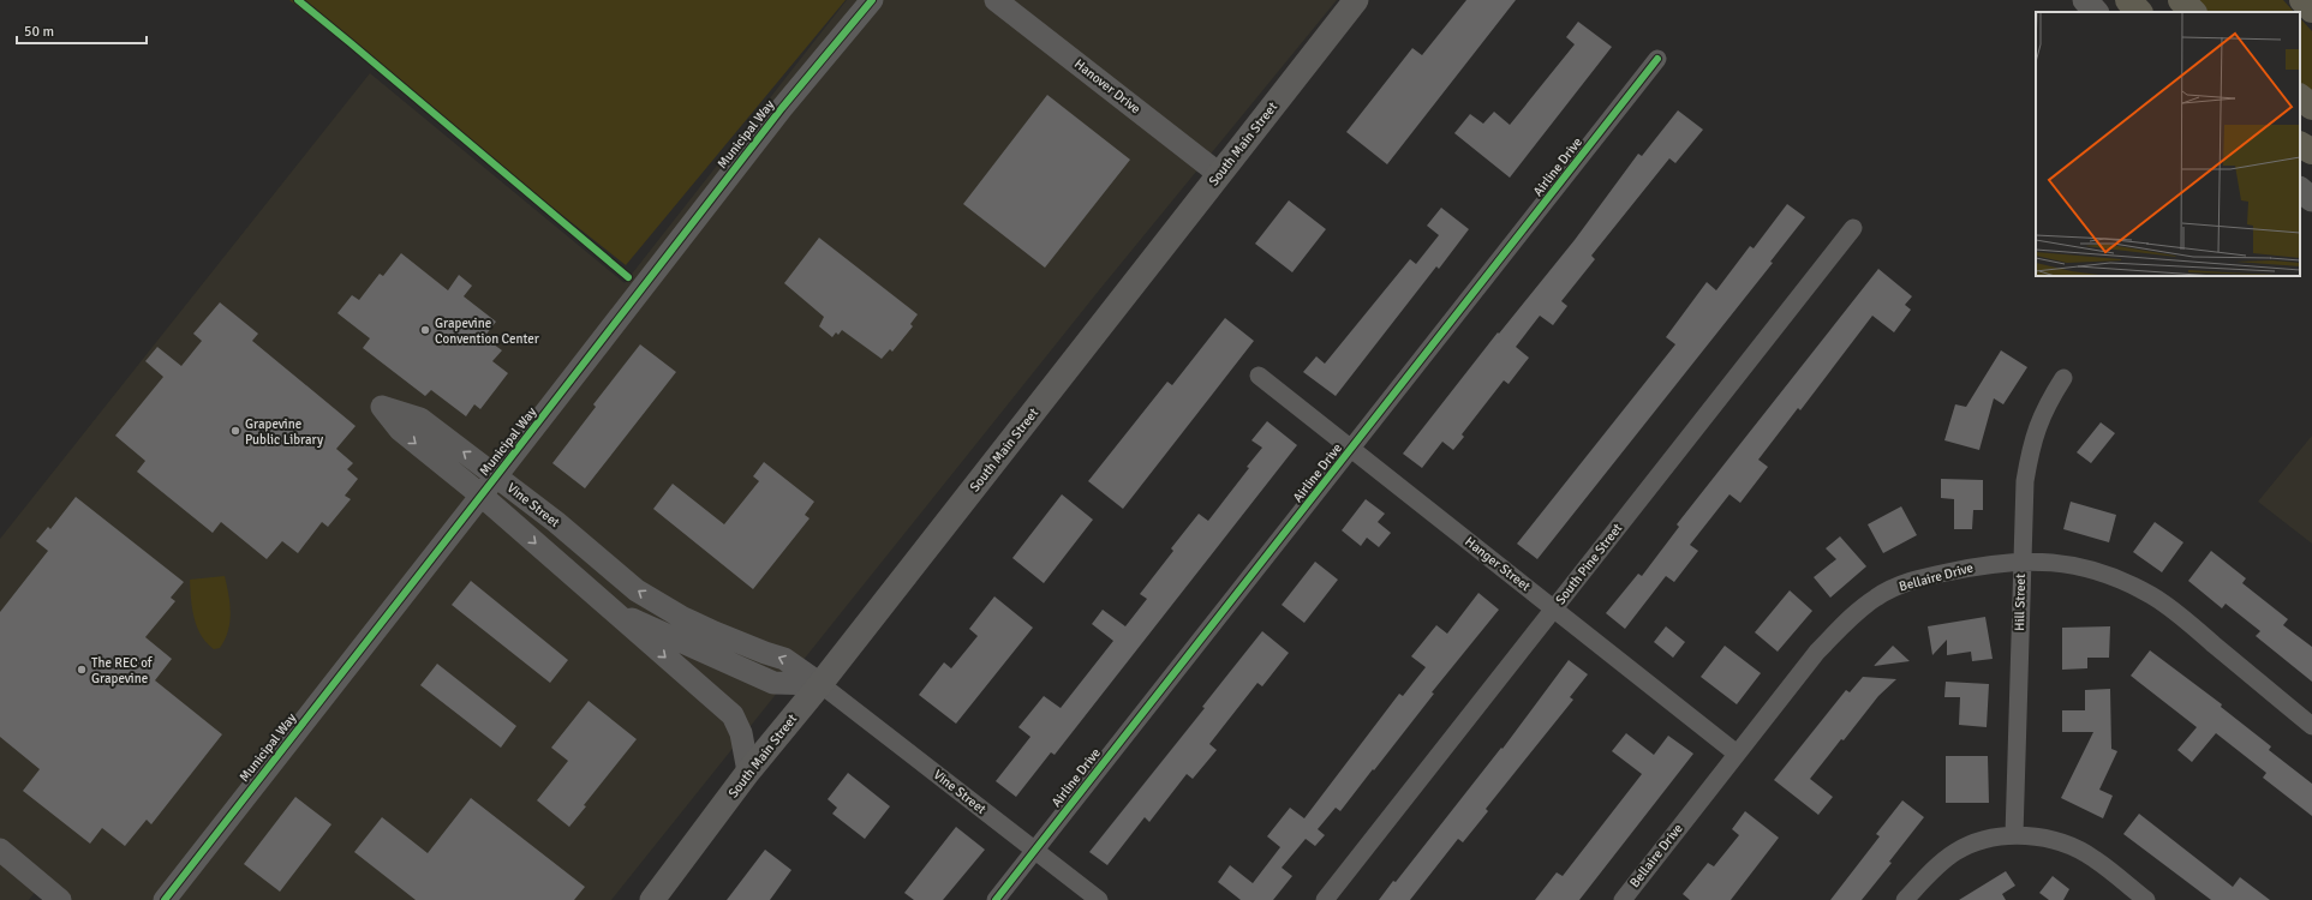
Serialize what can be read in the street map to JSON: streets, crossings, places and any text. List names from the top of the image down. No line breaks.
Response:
{"streets":{"main road":["South Main Street"],"street":["Hanover Drive","Municipal Way","Airline Drive","Vine Street","Hanger Street","South Pine Street","Bellaire Drive","Hill Street"]},"crossings":[["Hanover Drive","South Main Street"],["Municipal Way","Vine Street"],["South Main Street","Vine Street"],["Airline Drive","Vine Street"],["Airline Drive","Hanger Street"],["Hanger Street","South Pine Street"],["Hanger Street","Bellaire Drive"],["Bellaire Drive","Hill Street"]],"places":["Grapevine Convention Center","Grapevine Public Library","The REC of Grapevine"],"scale_bar":"50 m"}
